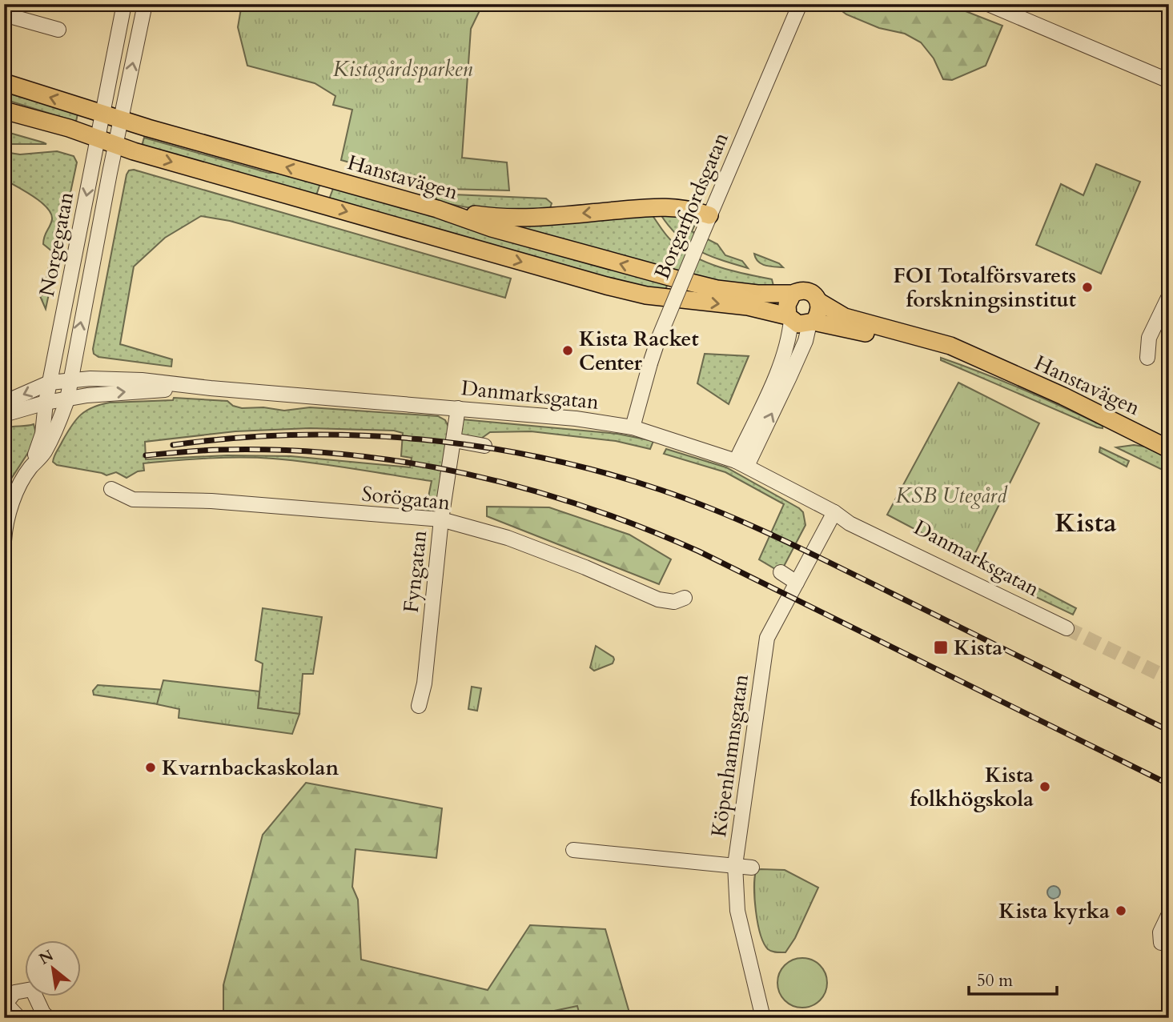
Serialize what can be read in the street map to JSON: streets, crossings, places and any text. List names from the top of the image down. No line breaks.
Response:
{"streets":{"main road":["Hanstavägen"],"street":["Borgarfjordsgatan","Norgegatan","Danmarksgatan","Sorögatan","Fyngatan","Köpenhamnsgatan"]},"crossings":[["Hanstavägen","Norgegatan"],["Borgarfjordsgatan","Danmarksgatan"],["Norgegatan","Danmarksgatan"],["Danmarksgatan","Fyngatan"],["Danmarksgatan","Köpenhamnsgatan"],["Sorögatan","Fyngatan"]],"districts":["Kista"],"parks":["Kistagårdsparken","KSB Utegård"],"places":{"other":["FOI Totalförsvarets forskningsinstitut","Kista Racket Center","Kvarnbackaskolan","Kista folkhögskola","Kista kyrka"],"transit":["Kista"]},"scale_bar":"50 m","north":"top left"}
